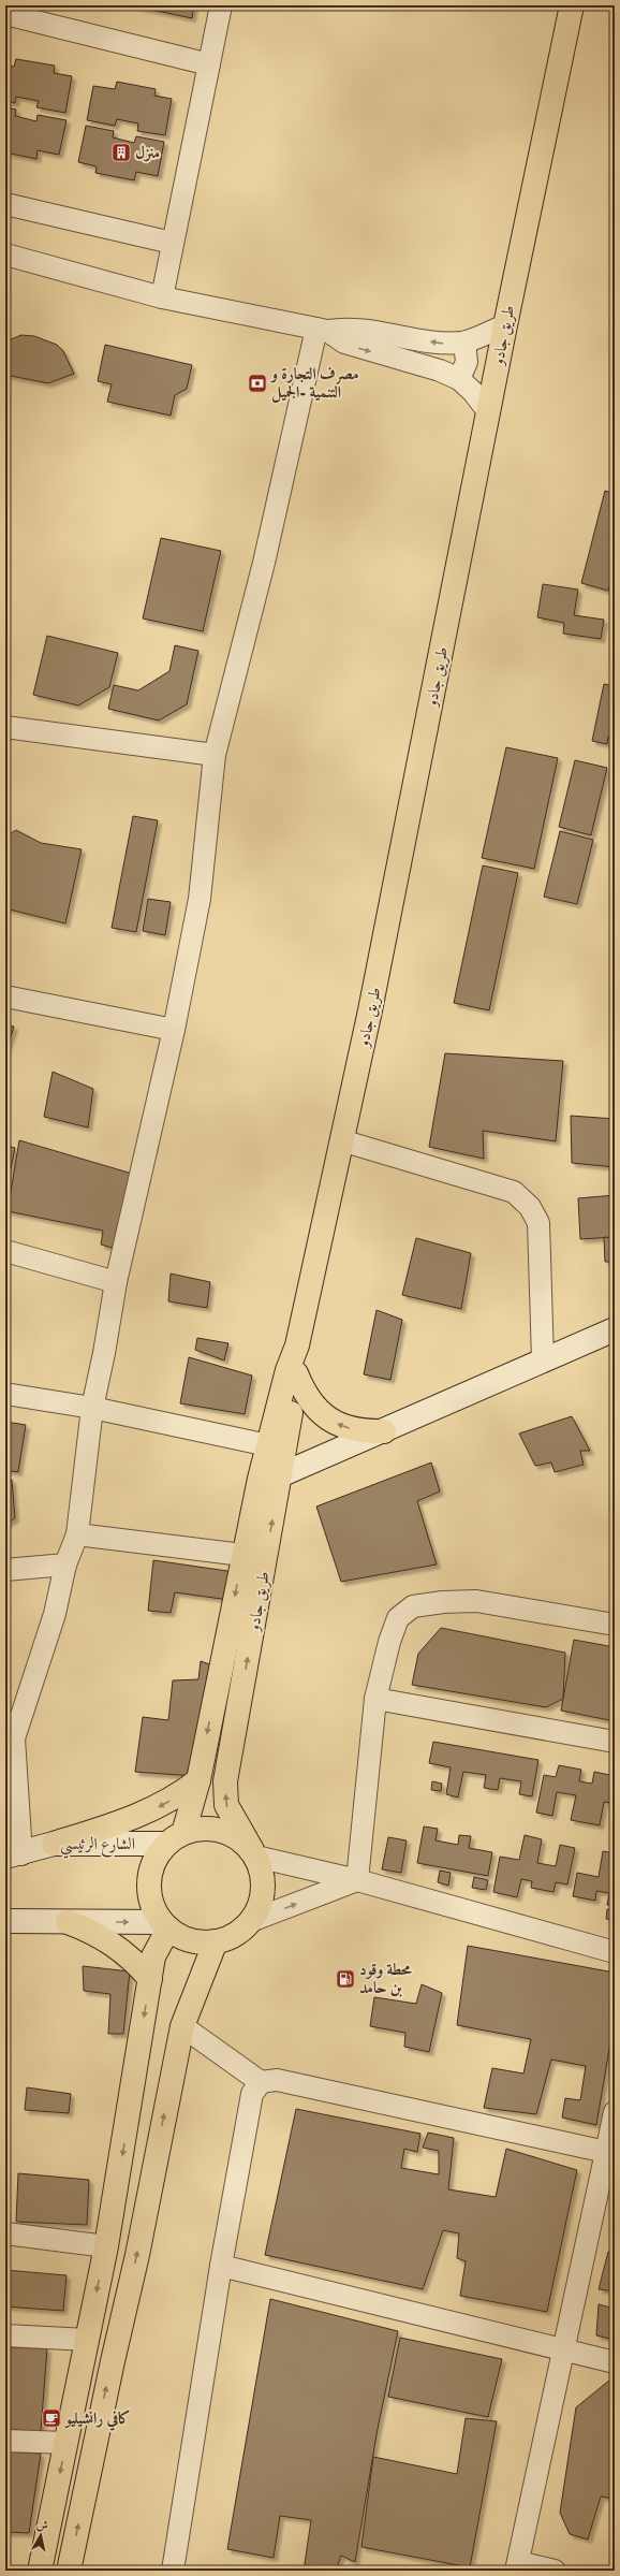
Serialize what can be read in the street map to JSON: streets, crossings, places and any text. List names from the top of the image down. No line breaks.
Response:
{"streets":{"highway":["طريق جادو"],"street":["الشارع الرئيسي"]},"crossings":[["طريق جادو","الشارع الرئيسي"]],"places":{"building":["منزل"],"bank":["مصرف التجارة و التنمية -الجميل"],"fuel station":["محطة وقود بن حامد"],"cafe":["كافي رانشيليو"]},"north":"top"}
